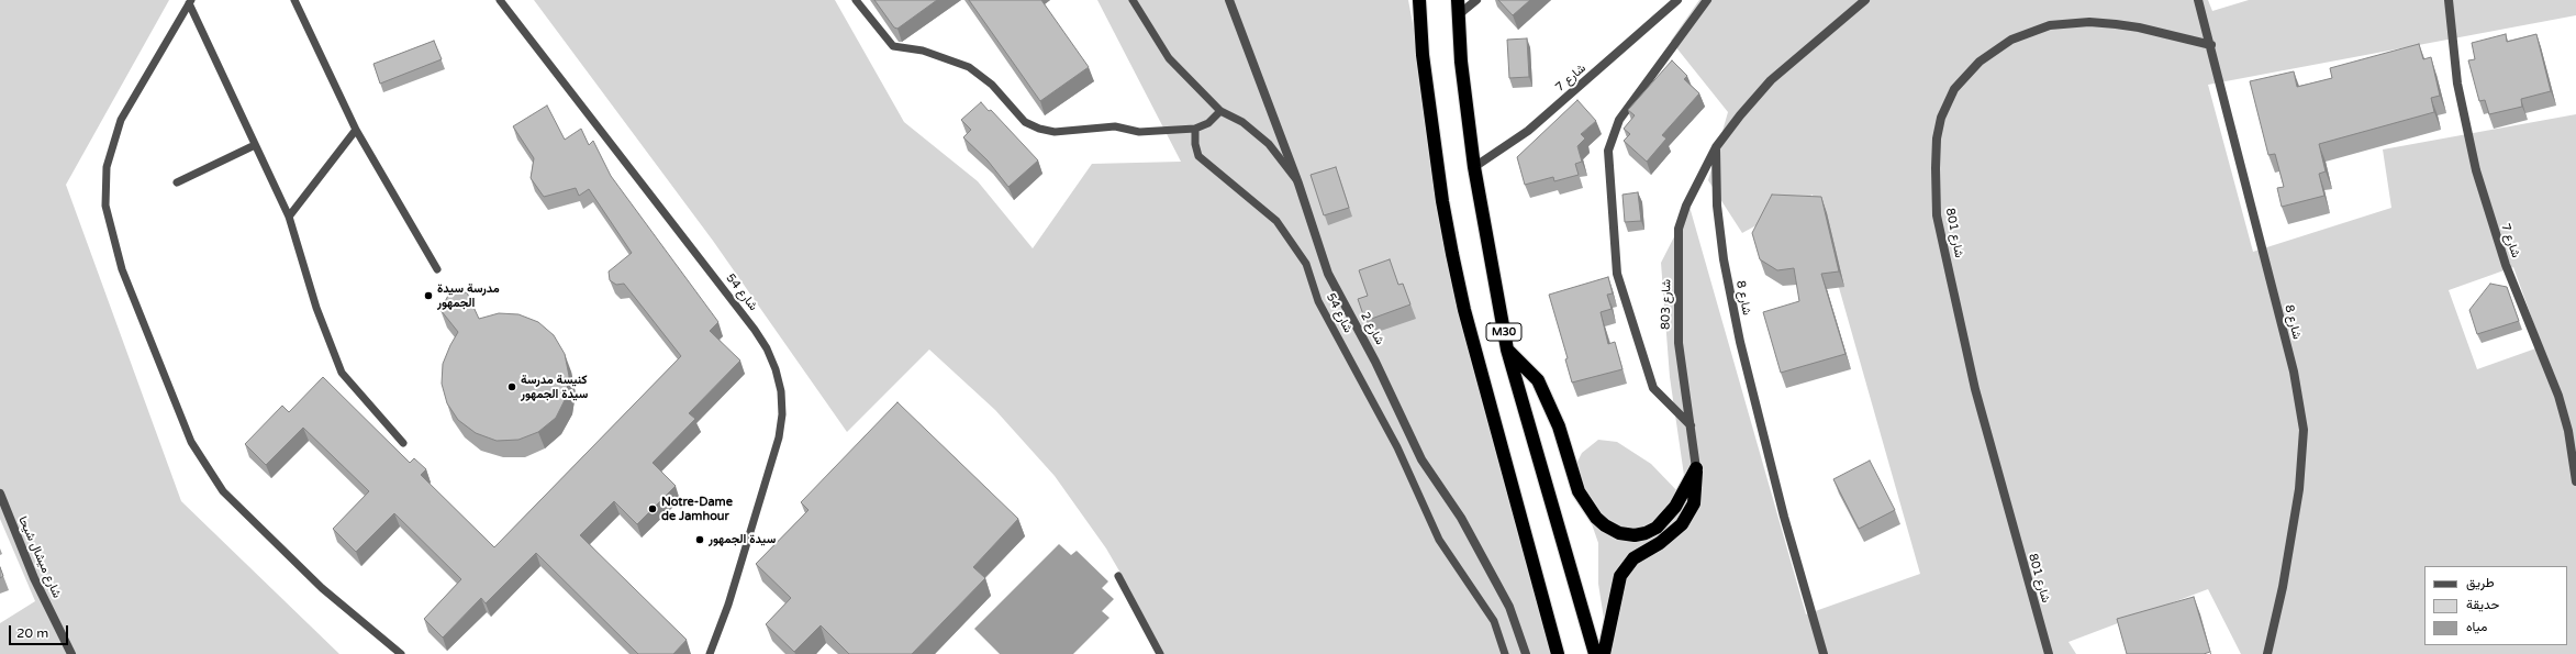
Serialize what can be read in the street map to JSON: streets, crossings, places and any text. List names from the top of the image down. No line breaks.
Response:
{"streets":{"highway":["M30"],"street":["شارع 7","شارع 801","شارع 8","شارع 803","شارع 2","شارع ميشال شيحا"],"lane":["شارع 54"]},"crossings":[["شارع 7","M30"],["شارع 801","شارع 8"],["شارع 8","شارع 803"]],"places":["مدرسة سيدة الجمهور","كنيسة مدرسة سيدة الجمهور","Notre-Dame de Jamhour","سيدة الجمهور"],"legend":["طريق","حديقة","مياه"],"scale_bar":"20 m"}
